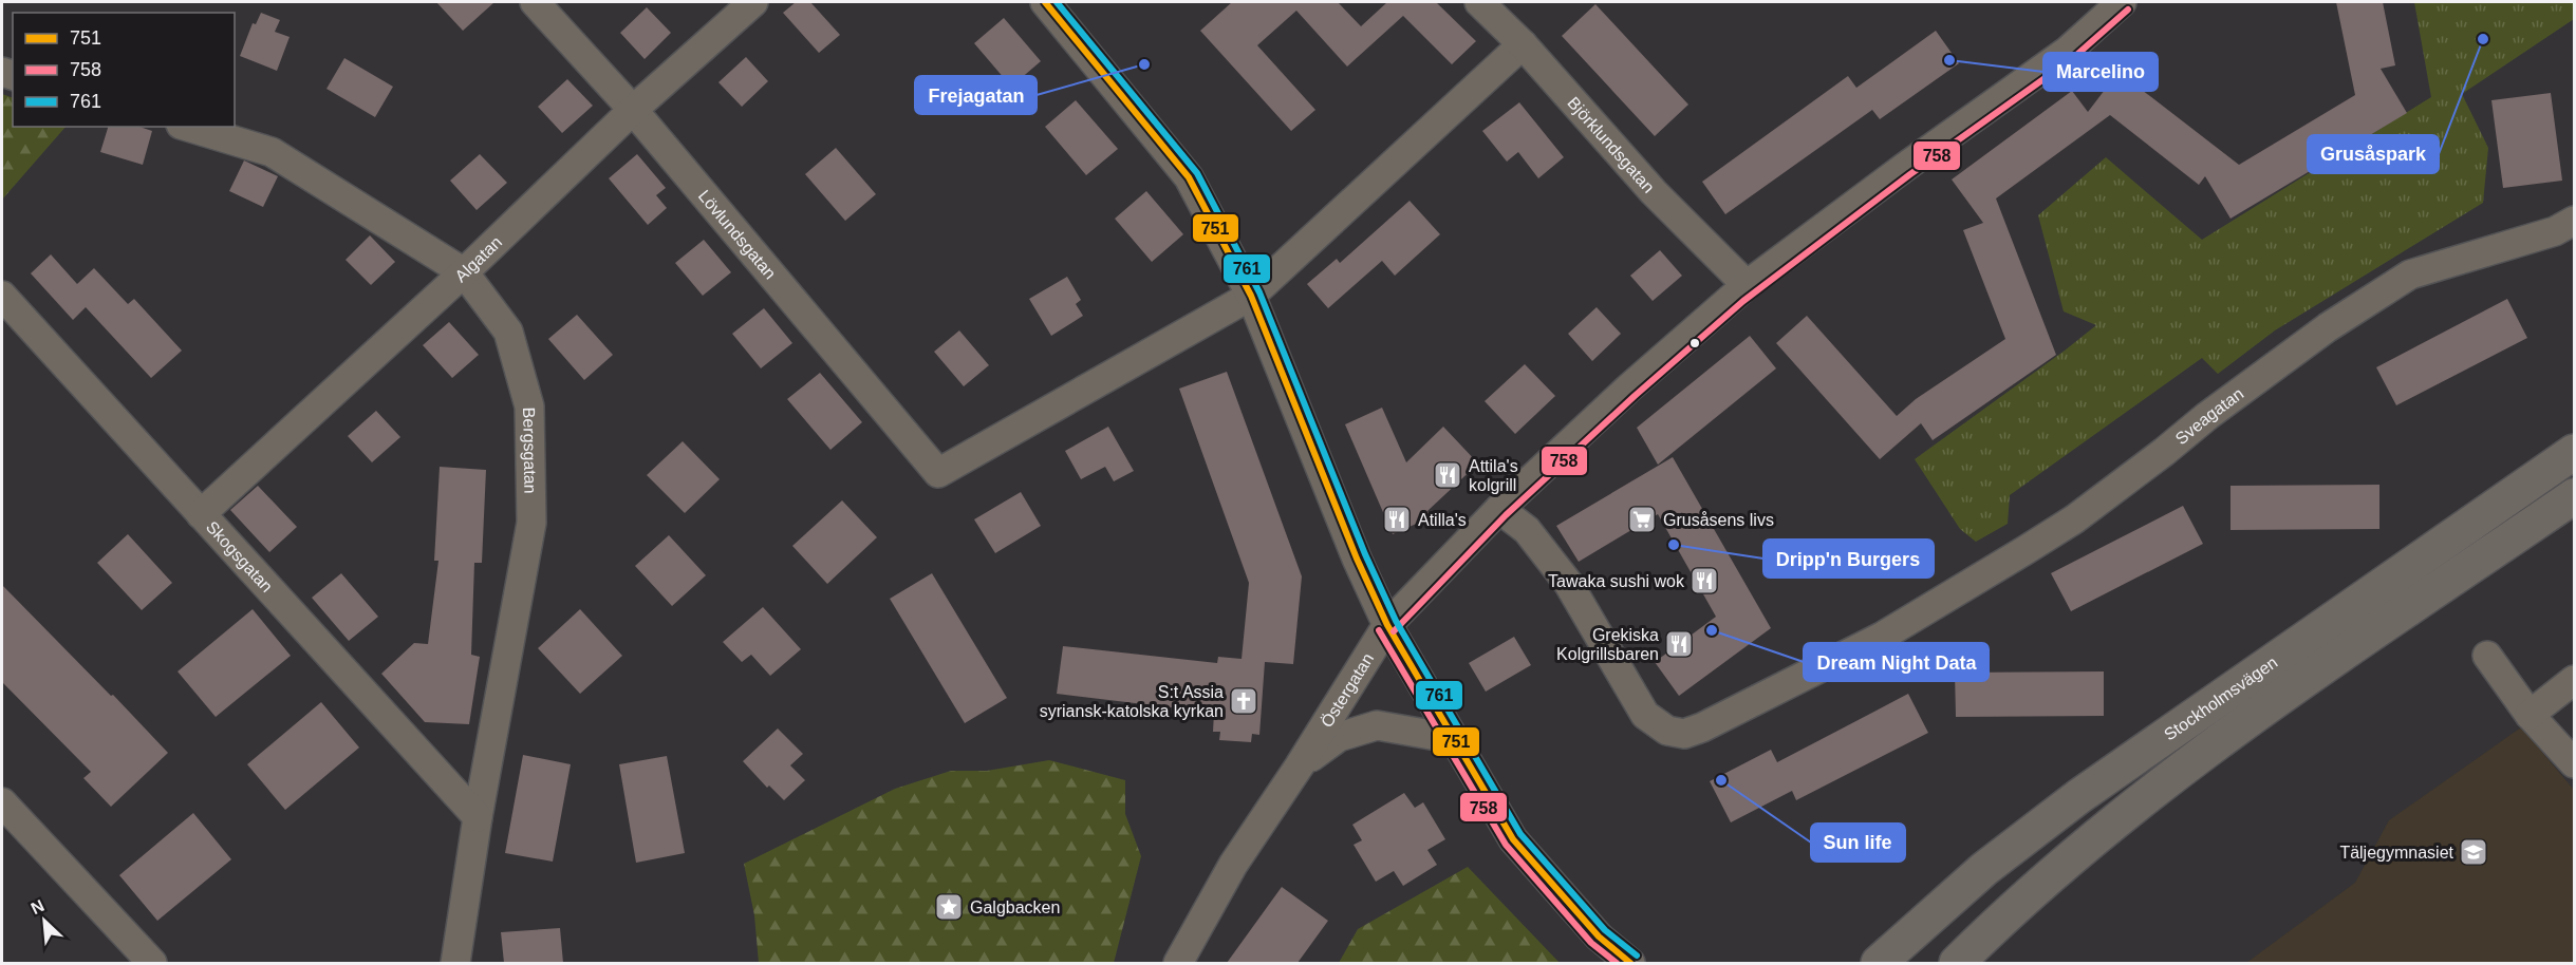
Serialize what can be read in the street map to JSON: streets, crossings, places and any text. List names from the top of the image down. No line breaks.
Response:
{"streets":{"main road":["Stockholmsvägen"],"street":["Björklundsgatan","Lövlundsgatan","Algatan","Sveagatan","Bergsgatan","Skogsgatan","Östergatan"]},"crossings":[["Björklundsgatan","Östergatan"],["Lövlundsgatan","Algatan"],["Algatan","Bergsgatan"],["Algatan","Skogsgatan"],["Sveagatan","Östergatan"],["Bergsgatan","Skogsgatan"]],"places":{"other":["Grusåspark","Marcelino","Frejagatan","Dripp'n Burgers","Dream Night Data","Sun life"],"restaurant":["Attila's kolgrill","Atilla's","Tawaka sushi wok","Grekiska Kolgrillsbaren"],"supermarket":["Grusåsens livs"],"church":["S:t Assia syriansk-katolska kyrkan"],"school or university":["Täljegymnasiet"],"place":["Galgbacken"]},"lines":["transit line 751","transit line 761","transit line 758"],"legend":["751","758","761"],"north":"top left"}
